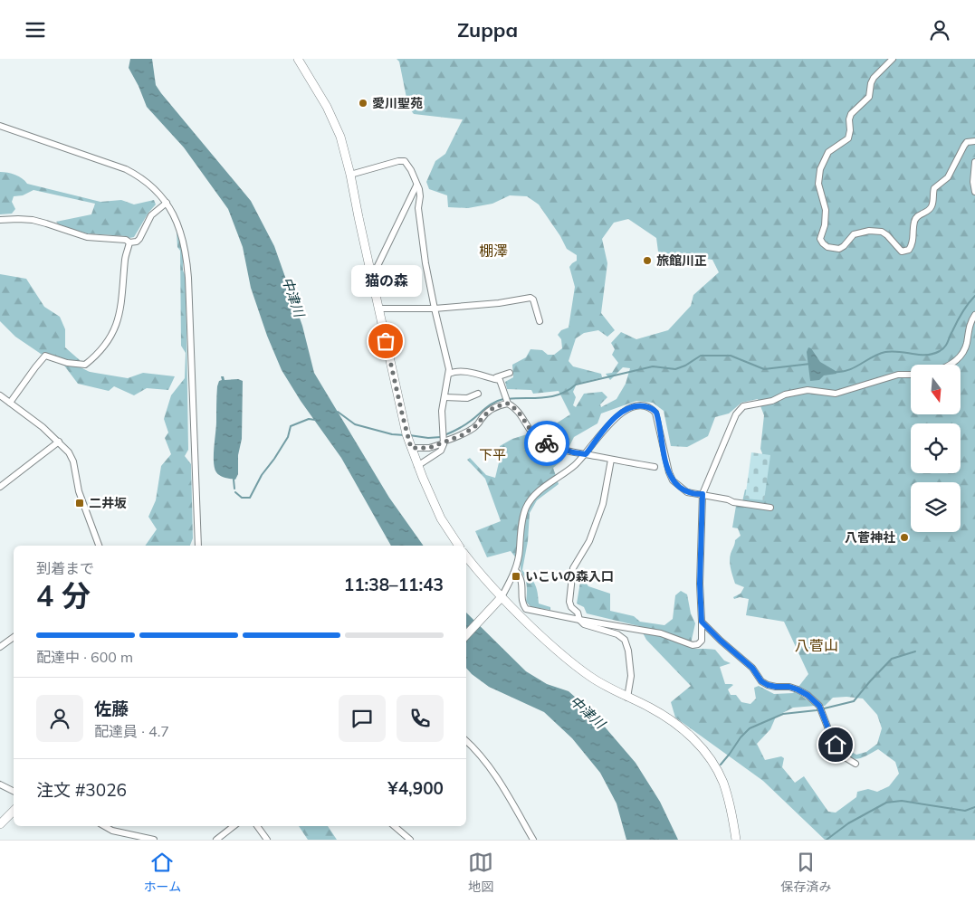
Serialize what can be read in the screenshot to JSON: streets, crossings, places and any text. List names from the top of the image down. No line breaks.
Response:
{"districts":["棚澤","下平","八菅山"],"water":["中津川"],"places":{"other":["愛川聖苑","旅館川正","猫の森","八菅神社"],"transit":["二井坂","いこいの森入口"]},"north":"bottom","page":{"header":"Zuppa","bubble":"猫の森","heading":["4 分","到着まで","11:38–11:43"],"panel":["佐藤","配達員 · 4.7","注文 #3026","¥4,900"],"bar":"配達中 · 600 m","tabs":["ホーム","地図","保存済み"]}}
